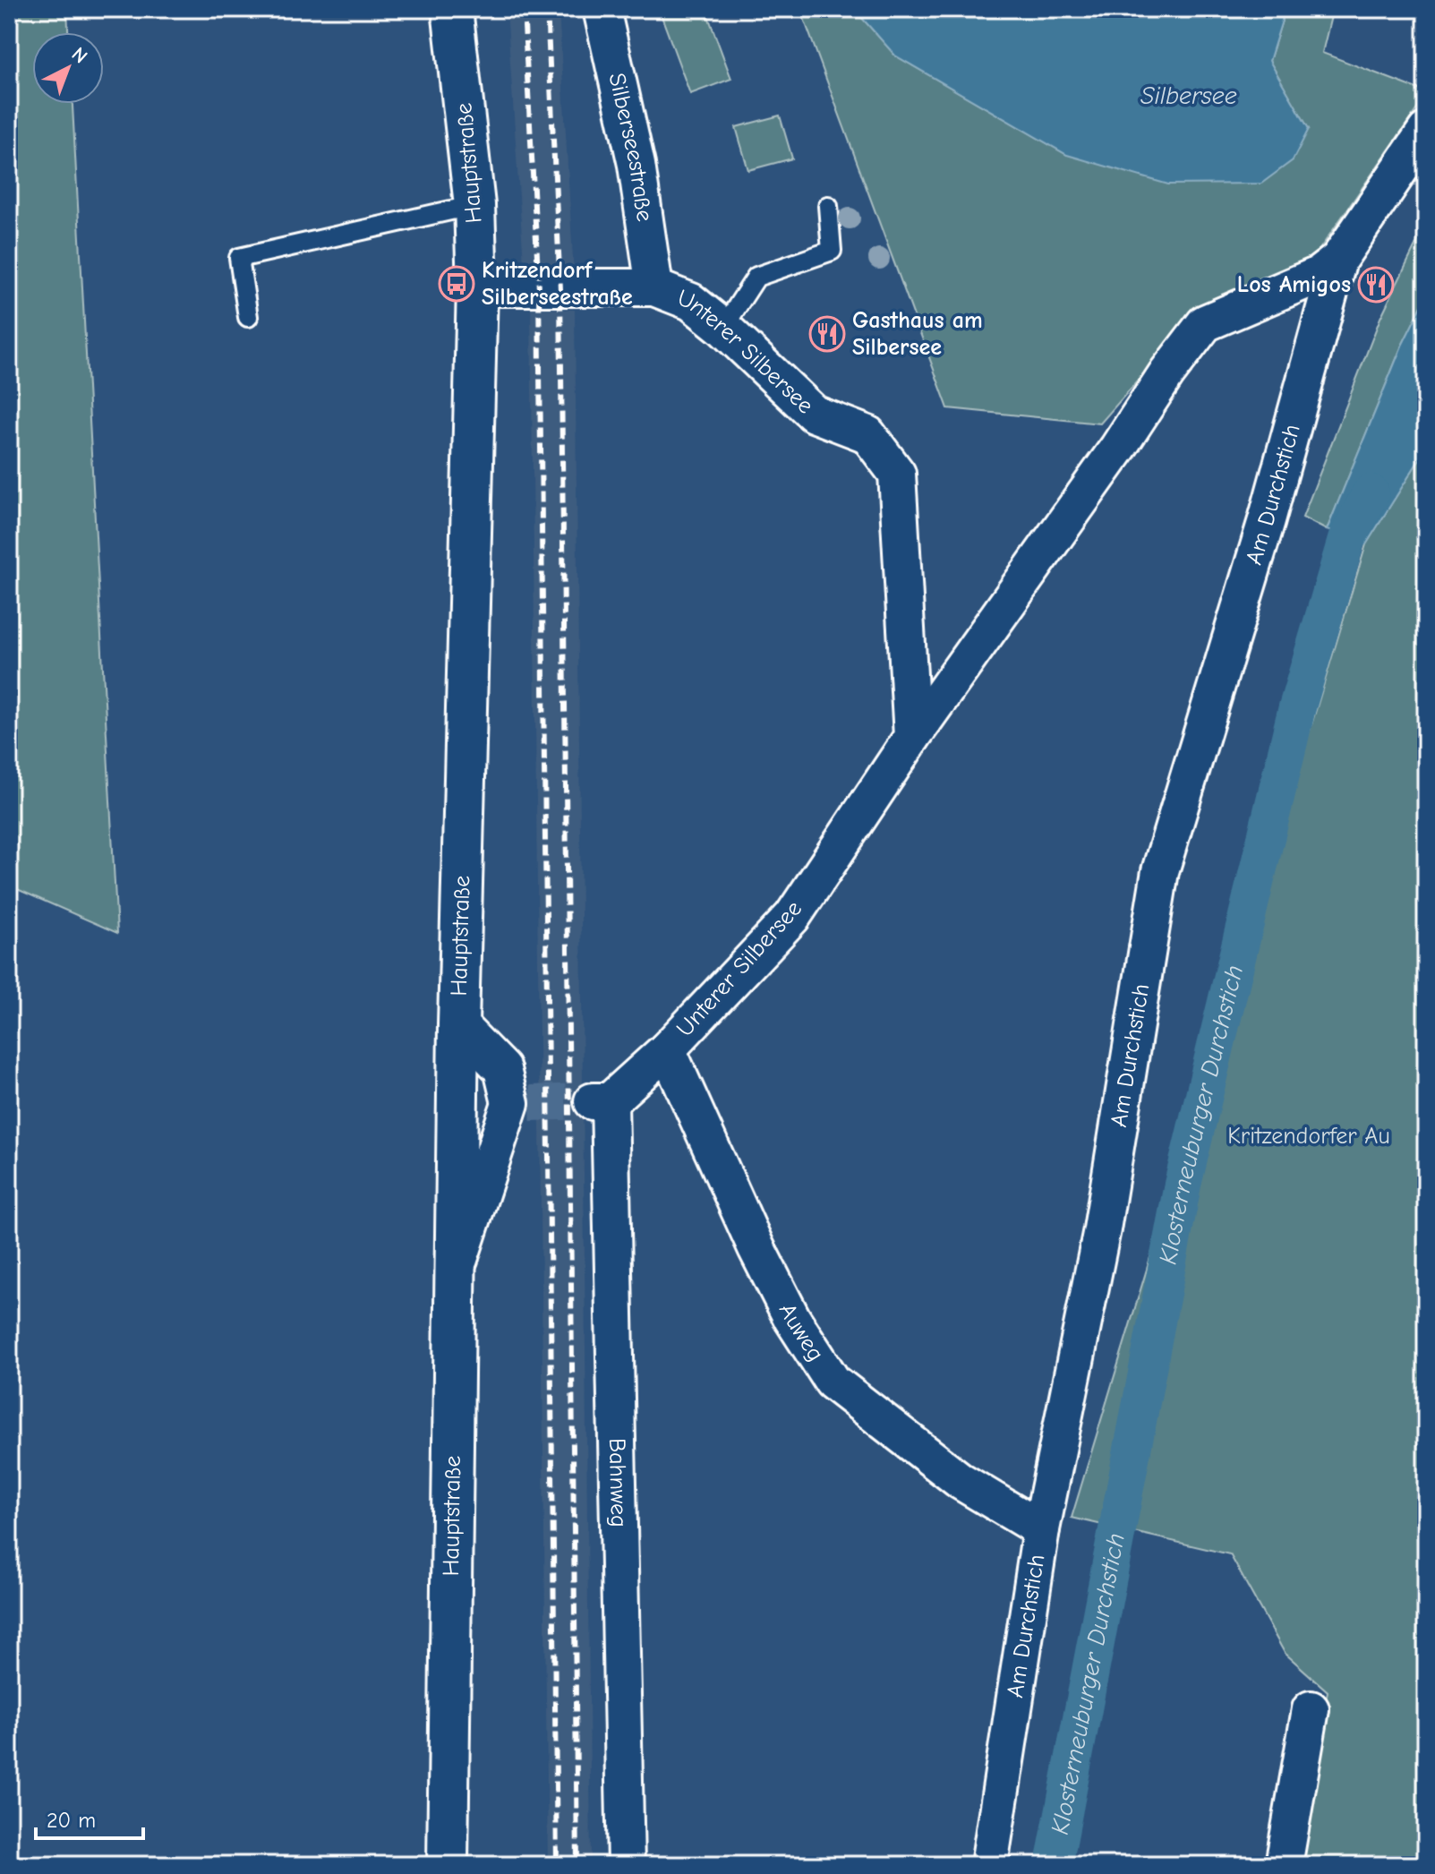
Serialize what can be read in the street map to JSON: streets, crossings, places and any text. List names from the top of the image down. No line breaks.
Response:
{"streets":{"main road":["Hauptstraße"],"street":["Silberseestraße","Unterer Silbersee","Am Durchstich","Auweg","Bahnweg"]},"crossings":[["Silberseestraße","Unterer Silbersee"],["Hauptstraße","Unterer Silbersee"],["Unterer Silbersee","Am Durchstich"],["Unterer Silbersee","Auweg"],["Unterer Silbersee","Bahnweg"],["Am Durchstich","Auweg"]],"water":["Silbersee","Klosterneuburger Durchstich"],"parks":["Kritzendorfer Au"],"places":{"bus stop":["Kritzendorf Silberseestraße"],"restaurant":["Los Amigos","Gasthaus am Silbersee"]},"scale_bar":"20 m","north":"top right"}
